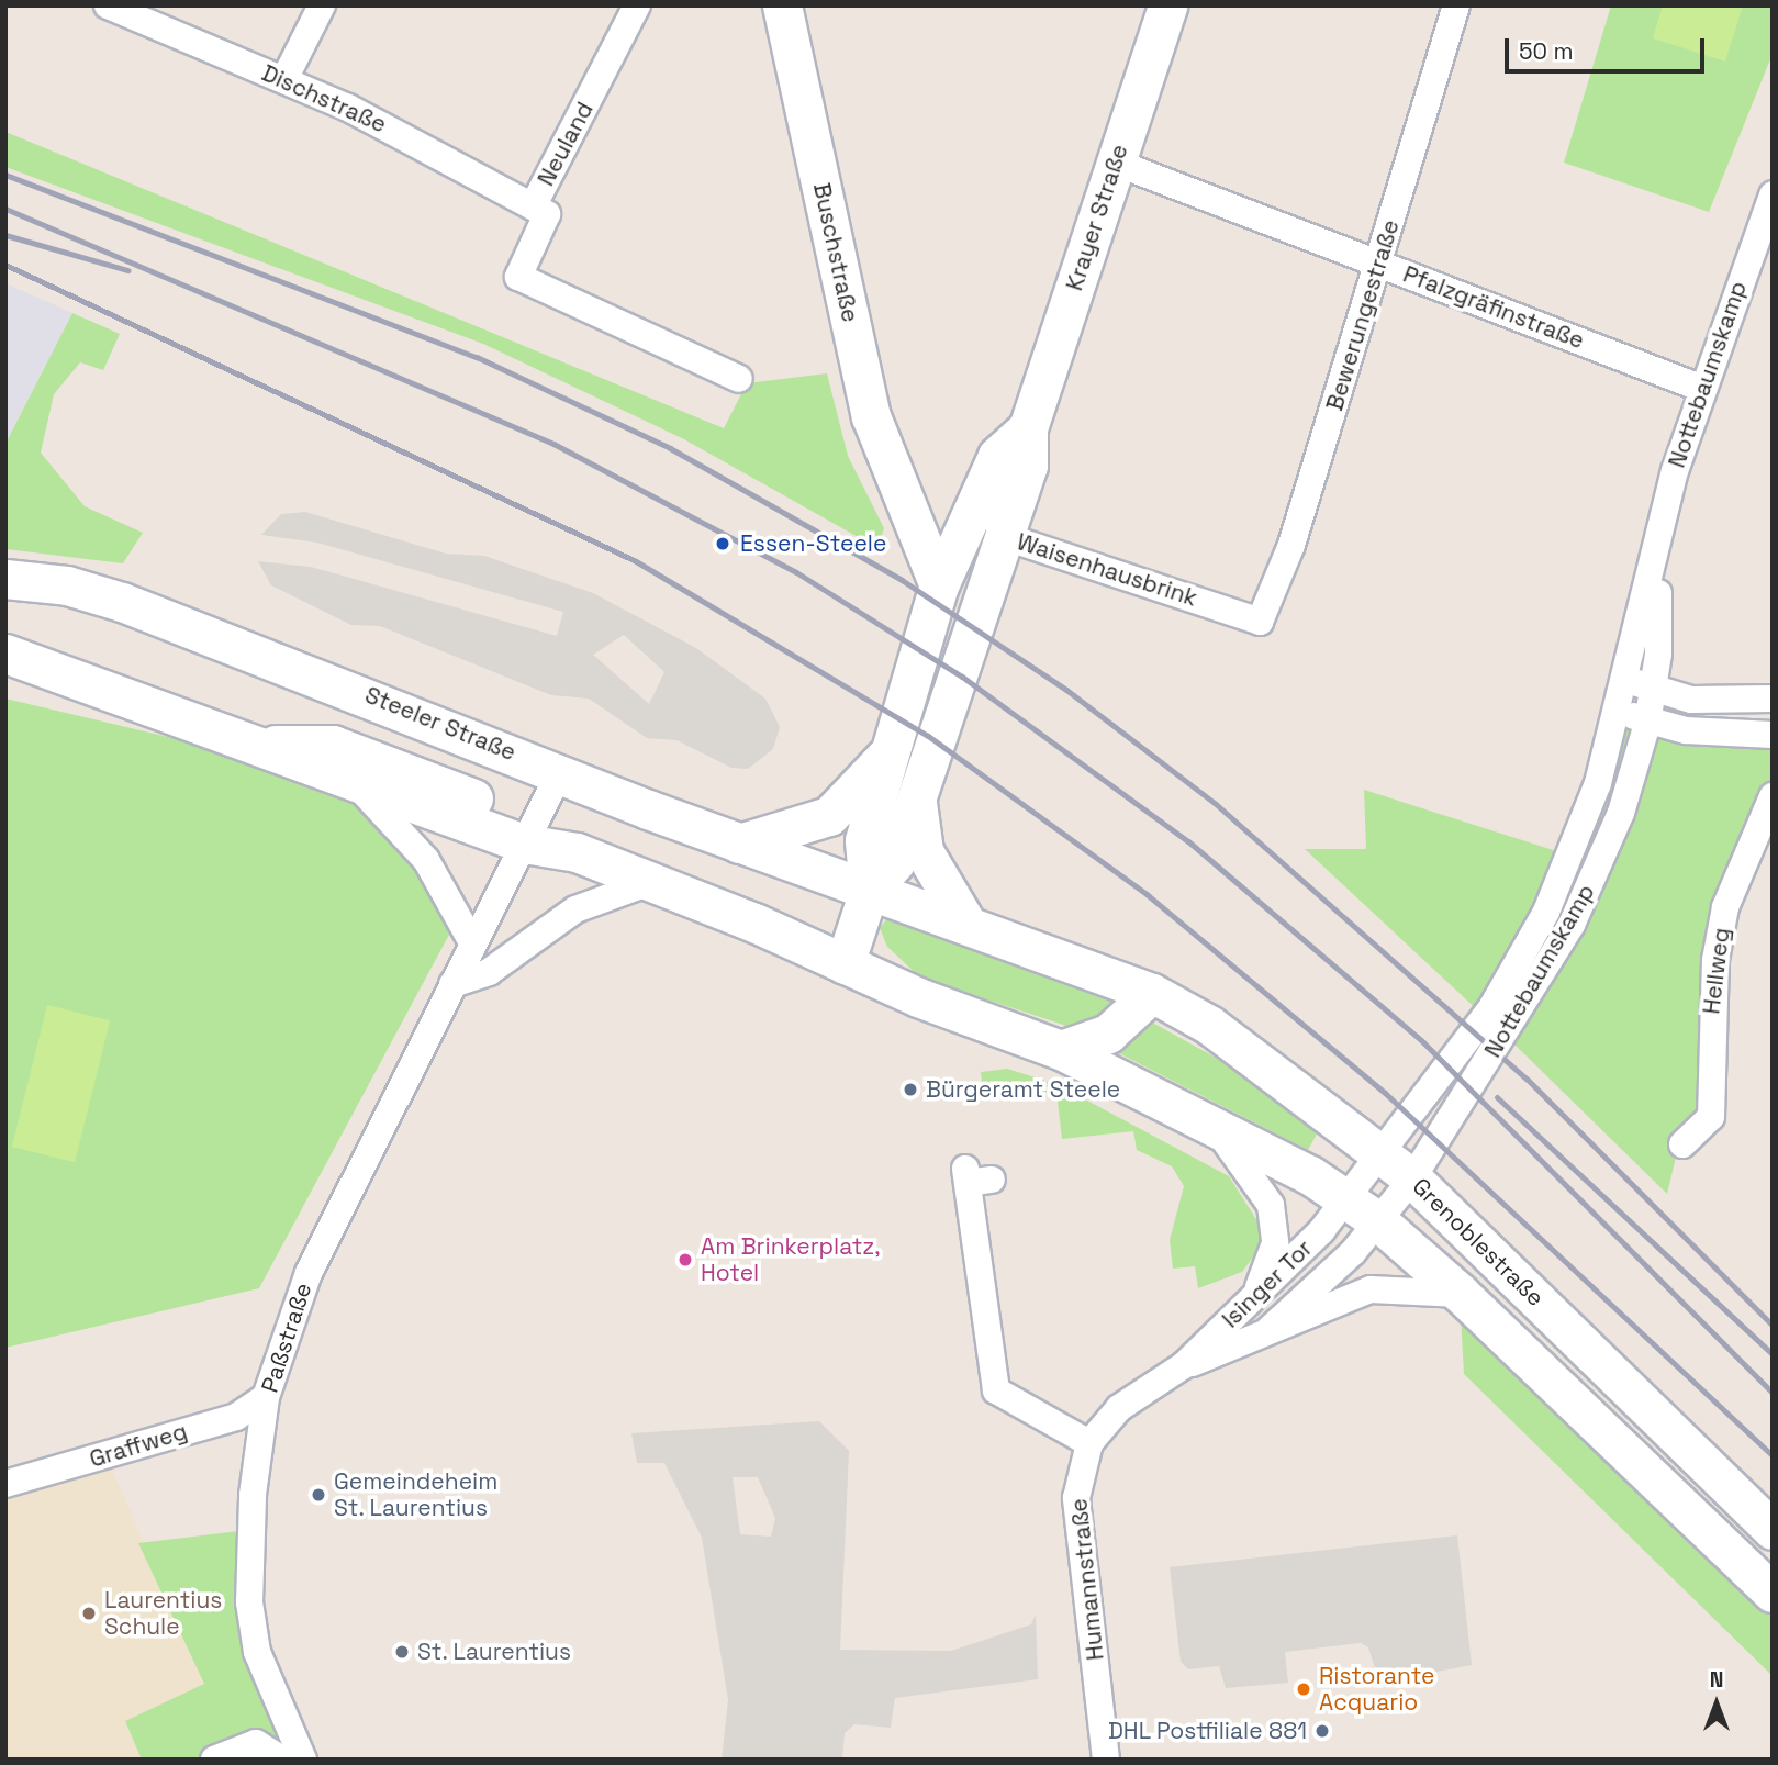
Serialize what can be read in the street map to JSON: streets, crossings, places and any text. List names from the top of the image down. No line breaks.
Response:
{"streets":{"main road":["Krayer Straße","Buschstraße","Steeler Straße","Grenoblestraße"],"street":["Dischstraße","Neuland","Pfalzgräfinstraße","Bewerungestraße","Nottebaumskamp","Waisenhausbrink","Hellweg","Isinger Tor","Paßstraße","Graffweg","Humannstraße"]},"crossings":[["Dischstraße","Neuland"],["Krayer Straße","Buschstraße"],["Krayer Straße","Pfalzgräfinstraße"],["Krayer Straße","Waisenhausbrink"],["Krayer Straße","Steeler Straße"],["Krayer Straße","Grenoblestraße"],["Pfalzgräfinstraße","Bewerungestraße"],["Pfalzgräfinstraße","Nottebaumskamp"],["Bewerungestraße","Waisenhausbrink"],["Nottebaumskamp","Grenoblestraße"],["Nottebaumskamp","Isinger Tor"],["Steeler Straße","Grenoblestraße"],["Steeler Straße","Paßstraße"],["Isinger Tor","Humannstraße"],["Paßstraße","Graffweg"]],"places":["Essen-Steele","Bürgeramt Steele","Am Brinkerplatz, Hotel","Gemeindeheim St. Laurentius","Laurentius Schule","St. Laurentius","Ristorante Acquario","DHL Postfiliale 881"],"scale_bar":"50 m","north":"top"}
